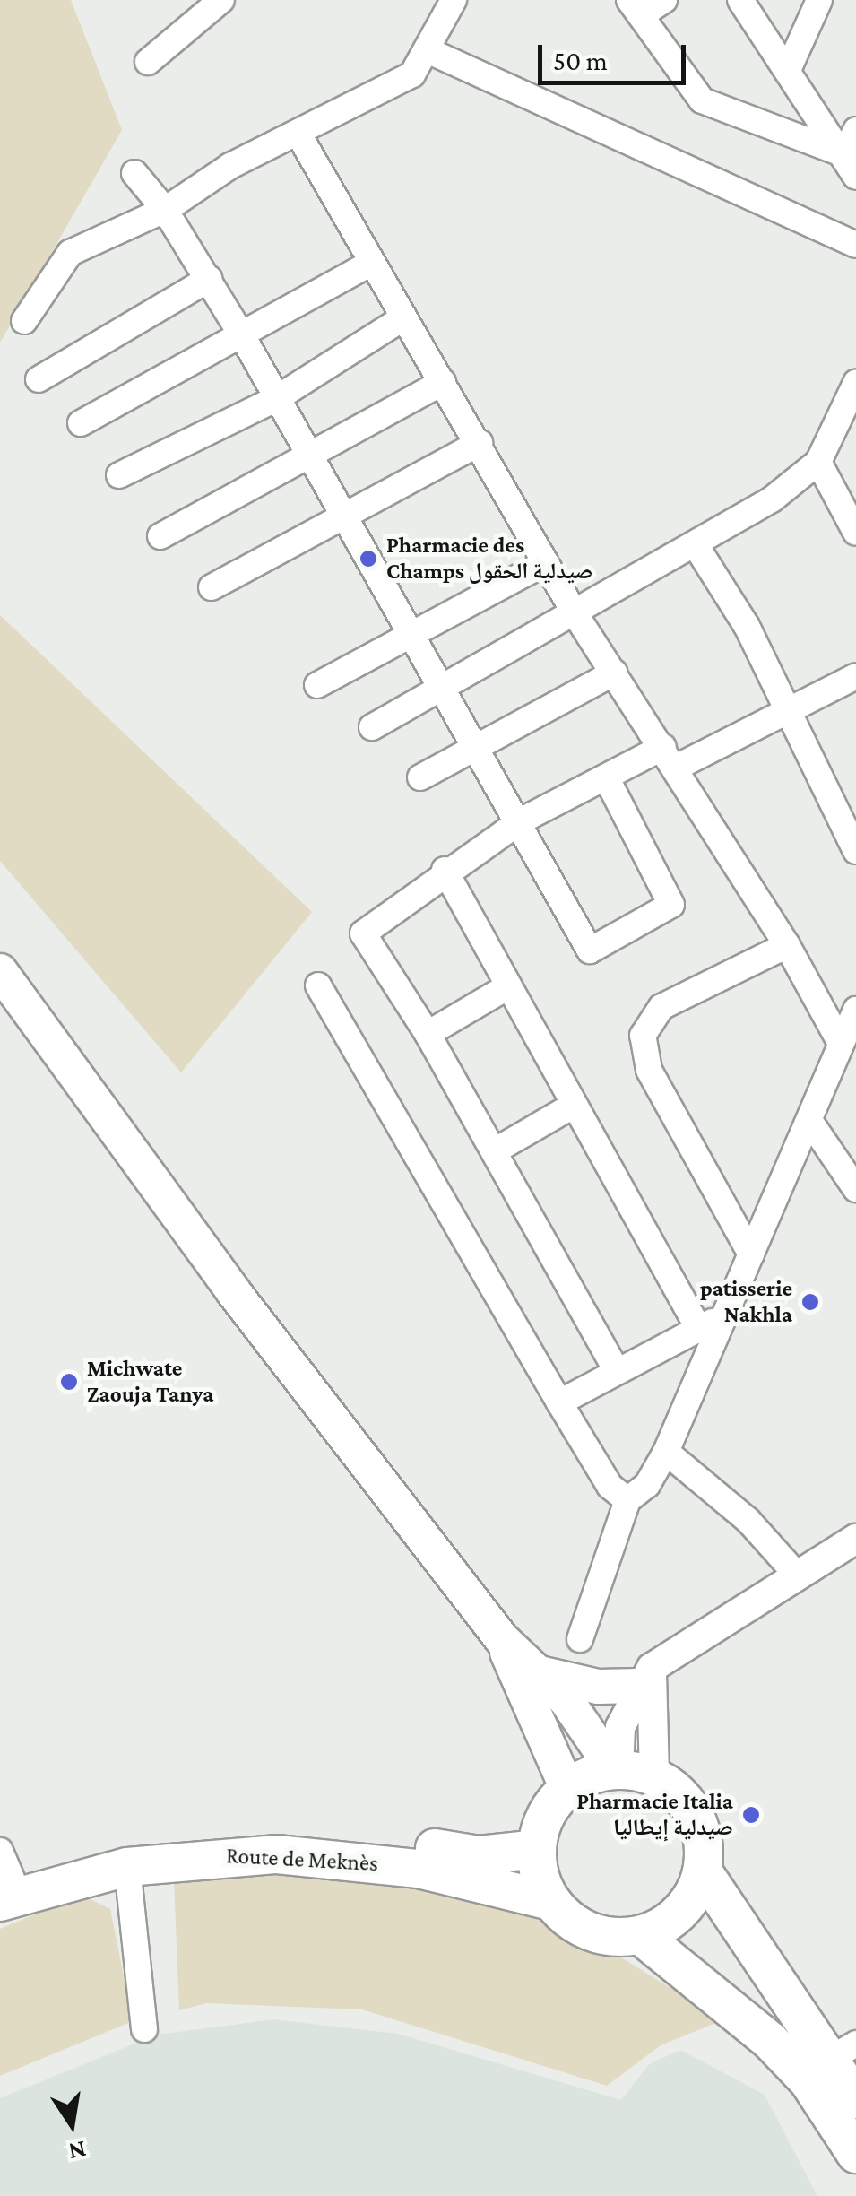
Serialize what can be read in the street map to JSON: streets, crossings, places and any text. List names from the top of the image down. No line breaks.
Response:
{"streets":{"main road":["Route de Meknès"]},"places":["Pharmacie des Champs صيدلية الحقول","patisserie Nakhla","Michwate Zaouja Tanya","Pharmacie Italia صيدلية إيطاليا"],"scale_bar":"50 m","north":"bottom"}
